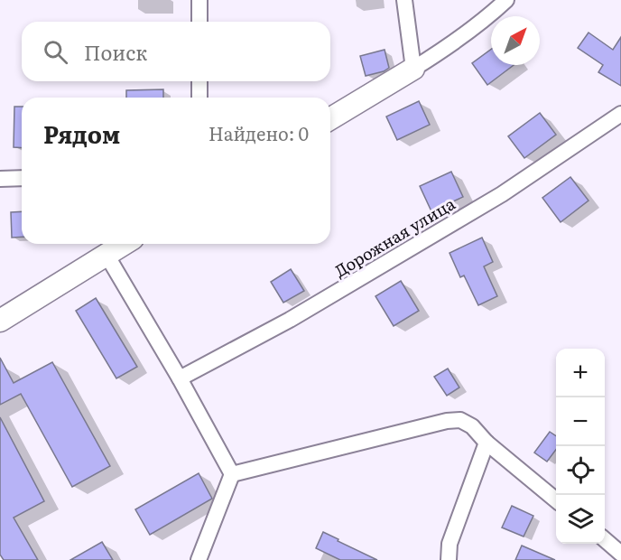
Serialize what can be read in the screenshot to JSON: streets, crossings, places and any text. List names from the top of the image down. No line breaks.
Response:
{"streets":{"street":["Дорожная улица"]},"north":"top right","page":{"search":"Поиск","heading":["Рядом","Найдено: 0"],"map_buttons":["+","−"]}}
